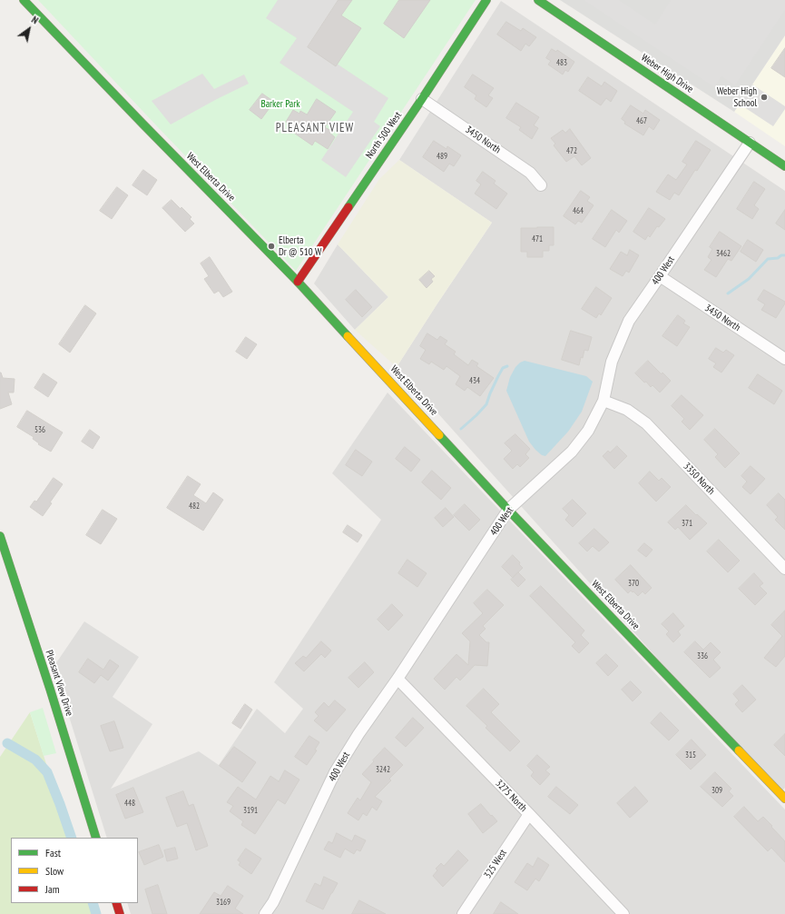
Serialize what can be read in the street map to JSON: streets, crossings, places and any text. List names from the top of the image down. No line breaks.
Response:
{"streets":{"main road":["Weber High Drive","North 500 West","West Elberta Drive","Pleasant View Drive"],"street":["3450 North","400 West","3350 North","3275 North","325 West"]},"crossings":[["Weber High Drive","400 West"],["North 500 West","3450 North"],["North 500 West","West Elberta Drive"],["3450 North","400 West"],["West Elberta Drive","400 West"],["400 West","3350 North"],["400 West","3275 North"],["3275 North","325 West"]],"districts":["PLEASANT VIEW"],"parks":["Barker Park"],"places":["Weber High School","Elberta Dr @ 510 W"],"house_numbers":["483","467","472","489","464","471","3462","434","536","482","371","370","336","315","3242","309","448","3191","3169"],"legend":["Fast","Slow","Jam"],"north":"top right"}
